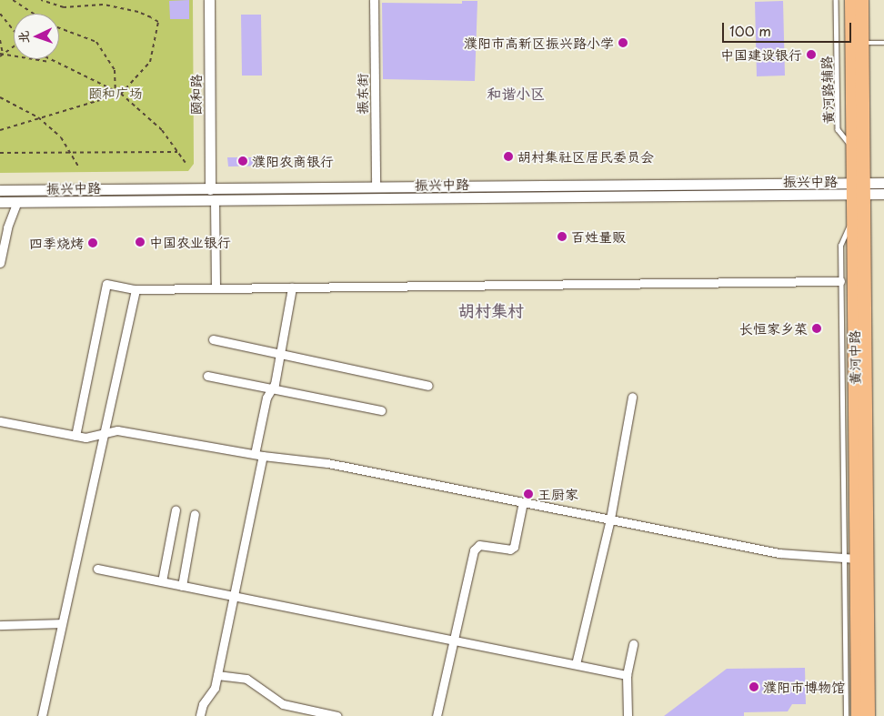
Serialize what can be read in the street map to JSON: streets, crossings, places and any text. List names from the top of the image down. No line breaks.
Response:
{"streets":{"main road":["黄河中路"],"street":["振东街","颐和路","振兴中路"],"lane":["黄河路辅路"]},"crossings":[["黄河路辅路","黄河中路"],["振东街","振兴中路"],["颐和路","振兴中路"],["振兴中路","黄河中路"]],"districts":["和谐小区","胡村集村"],"parks":["颐和广场"],"places":["濮阳市高新区振兴路小学","中国建设银行","胡村集社区居民委员会","濮阳农商银行","百姓量贩","中国农业银行","四季烧烤","长恒家乡菜","王厨家","濮阳市博物馆"],"scale_bar":"100 m","north":"left"}
